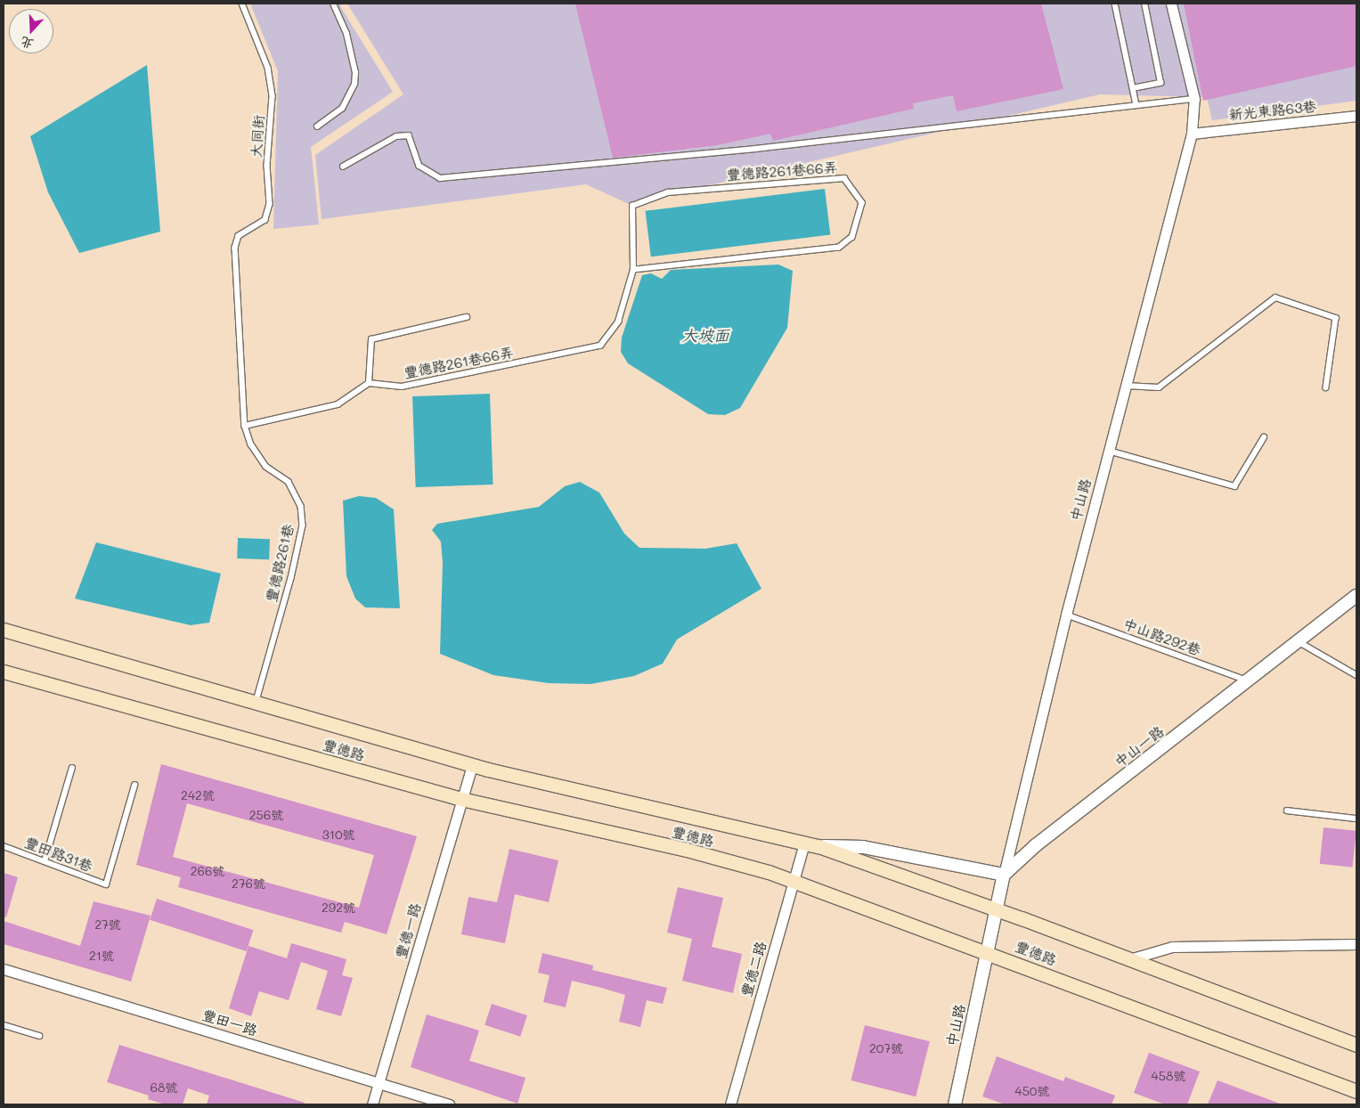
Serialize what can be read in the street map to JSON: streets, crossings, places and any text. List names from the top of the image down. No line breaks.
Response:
{"streets":{"main road":["豐德路"],"street":["新光東路63巷","中山路","中山一路","豐德一路","豐德二路","豐田一路"],"lane":["大同街","豐德路261巷66弄","豐德路261巷","中山路292巷","豐田路31巷"]},"crossings":[["新光東路63巷","中山路"],["大同街","豐德路261巷"],["中山路","中山路292巷"],["中山路","中山一路"],["中山路","豐德路"],["豐德路261巷","豐德路"],["中山路292巷","中山一路"],["豐德路","豐德一路"],["豐德路","豐德二路"],["豐德一路","豐田一路"]],"water":["大坡面"],"house_numbers":["242號","256號","310號","266號","276號","292號","27號","21號","207號","458號","68號","450號"],"north":"bottom"}
